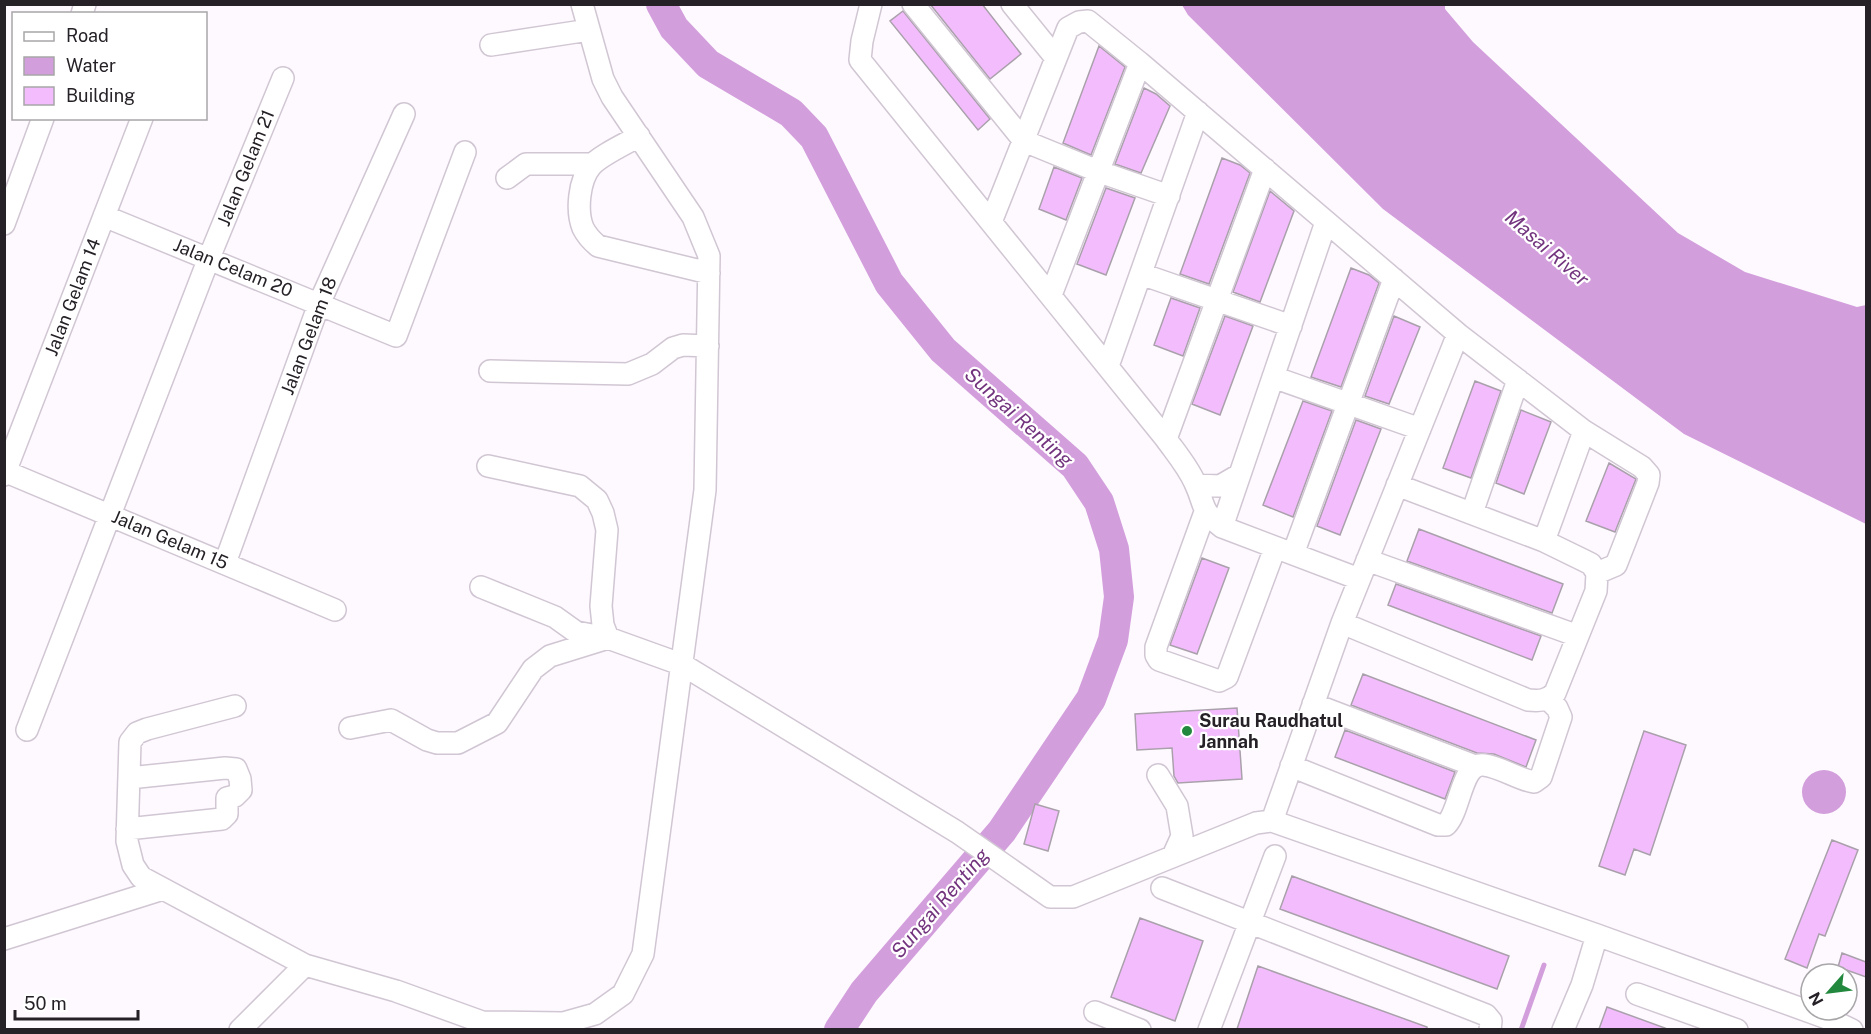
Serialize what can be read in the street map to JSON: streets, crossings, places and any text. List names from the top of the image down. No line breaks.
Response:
{"streets":{"street":["Jalan Gelam 21","Jalan Celam 20","Jalan Gelam 14","Jalan Gelam 18","Jalan Gelam 15"]},"crossings":[["Jalan Gelam 21","Jalan Celam 20"],["Jalan Gelam 21","Jalan Gelam 15"],["Jalan Celam 20","Jalan Gelam 14"],["Jalan Celam 20","Jalan Gelam 18"],["Jalan Gelam 14","Jalan Gelam 15"],["Jalan Gelam 18","Jalan Gelam 15"]],"water":["Masai River","Sungai Renting"],"places":["Surau Raudhatul Jannah"],"legend":["Road","Water","Building"],"scale_bar":"50 m","north":"bottom left"}
